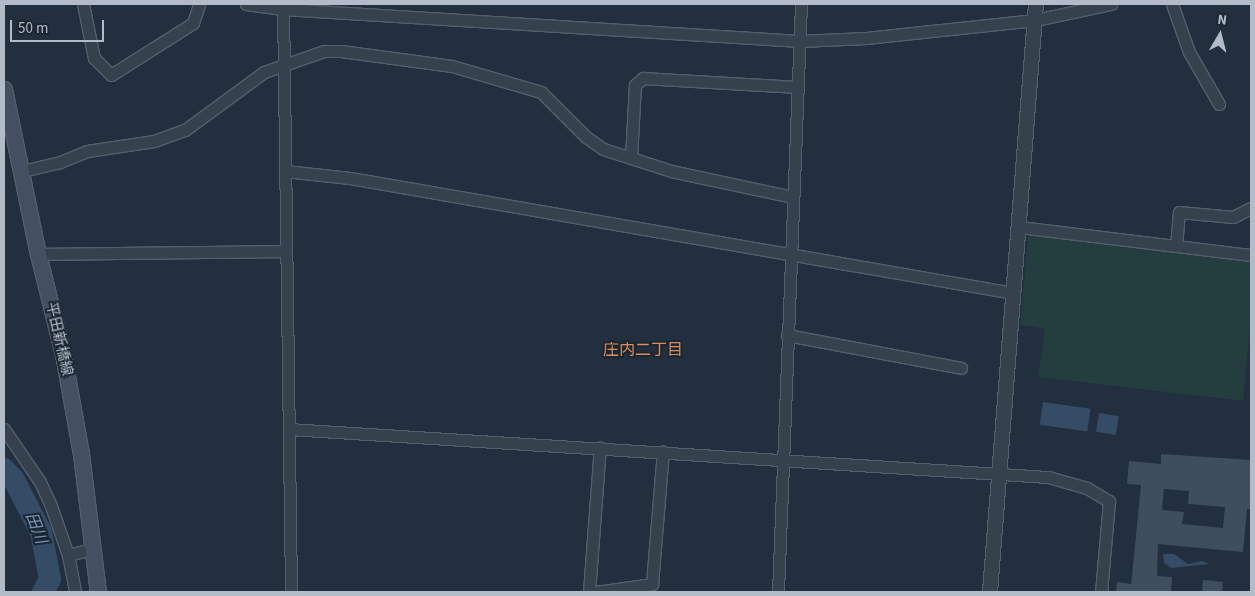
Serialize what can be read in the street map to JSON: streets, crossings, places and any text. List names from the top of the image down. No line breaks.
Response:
{"streets":{"main road":["平田新橋線"]},"districts":["庄内二丁目"],"water":["田川"],"scale_bar":"50 m","north":"top"}
